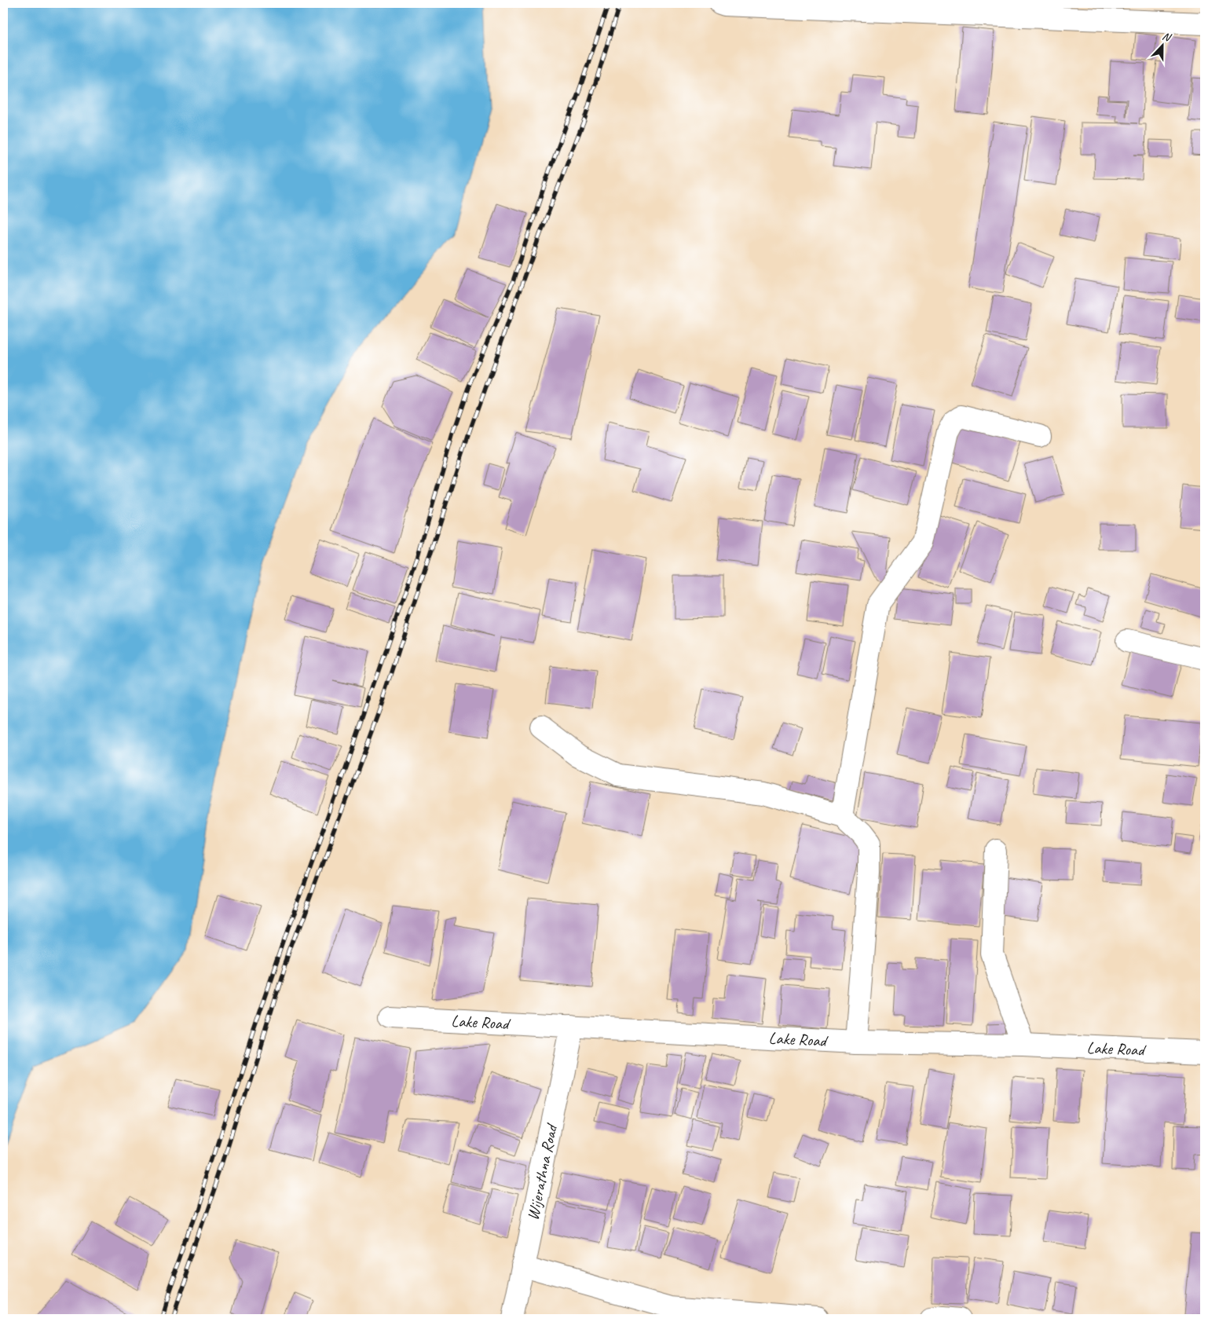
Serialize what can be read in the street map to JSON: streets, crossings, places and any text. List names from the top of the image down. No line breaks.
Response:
{"streets":{"street":["Lake Road","Wijerathna Road"]},"crossings":[["Lake Road","Wijerathna Road"]],"north":"top"}
